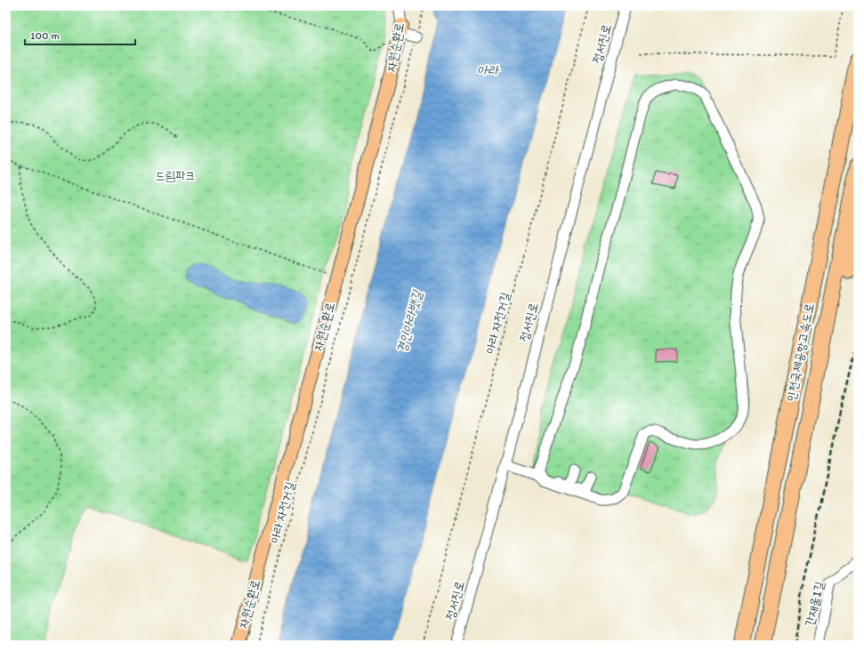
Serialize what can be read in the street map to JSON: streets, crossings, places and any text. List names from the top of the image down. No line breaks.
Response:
{"streets":{"highway":["인천국제공항고속도로"],"main road":["자원순환로"],"street":["정서진로","간재울1길"],"path":["아라 자전거길"]},"water":["아라","경인아라뱃길"],"parks":["드림파크"],"scale_bar":"100 m"}
